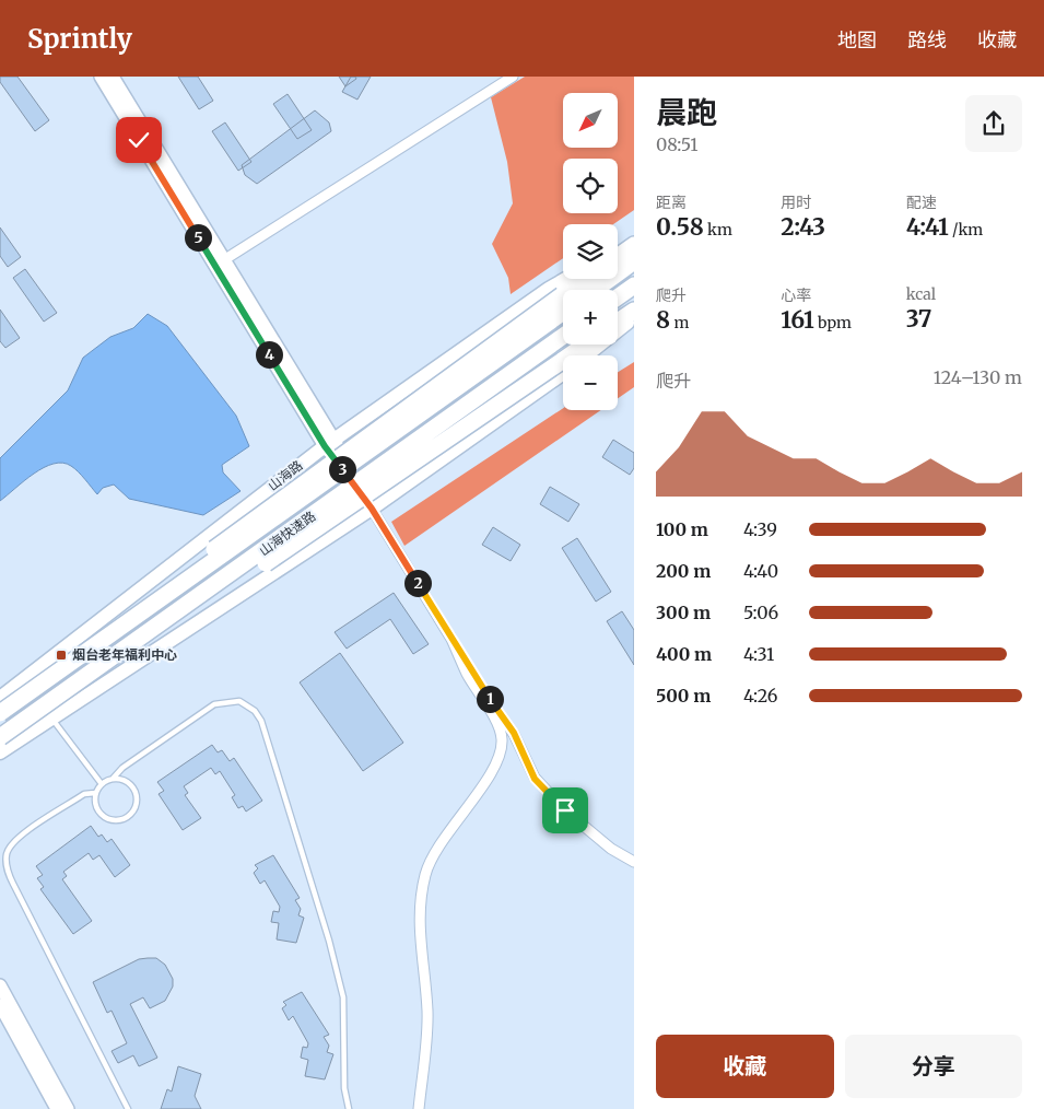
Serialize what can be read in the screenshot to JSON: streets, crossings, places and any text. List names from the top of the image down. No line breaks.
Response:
{"streets":{"highway":["山海快速路"],"main road":["山海路"]},"places":{"transit":["烟台老年福利中心"]},"north":"bottom left","page":{"header":"Sprintly","nav":["地图","路线","收藏"],"heading":["晨跑","08:51"],"map_buttons":["+","−"],"stats":[["距离","0.58 km"],["用时","2:43"],["配速","4:41 /km"],["爬升","8 m"],["心率","161 bpm"],["kcal","37"]],"pins":["5","4","3","2","1"],"chart":["爬升","124–130 m"],"list":[{"name":"100 m","note":"4:39"},{"name":"200 m","note":"4:40"},{"name":"300 m","note":"5:06"},{"name":"400 m","note":"4:31"},{"name":"500 m","note":"4:26"}],"buttons":["收藏","分享"]}}
